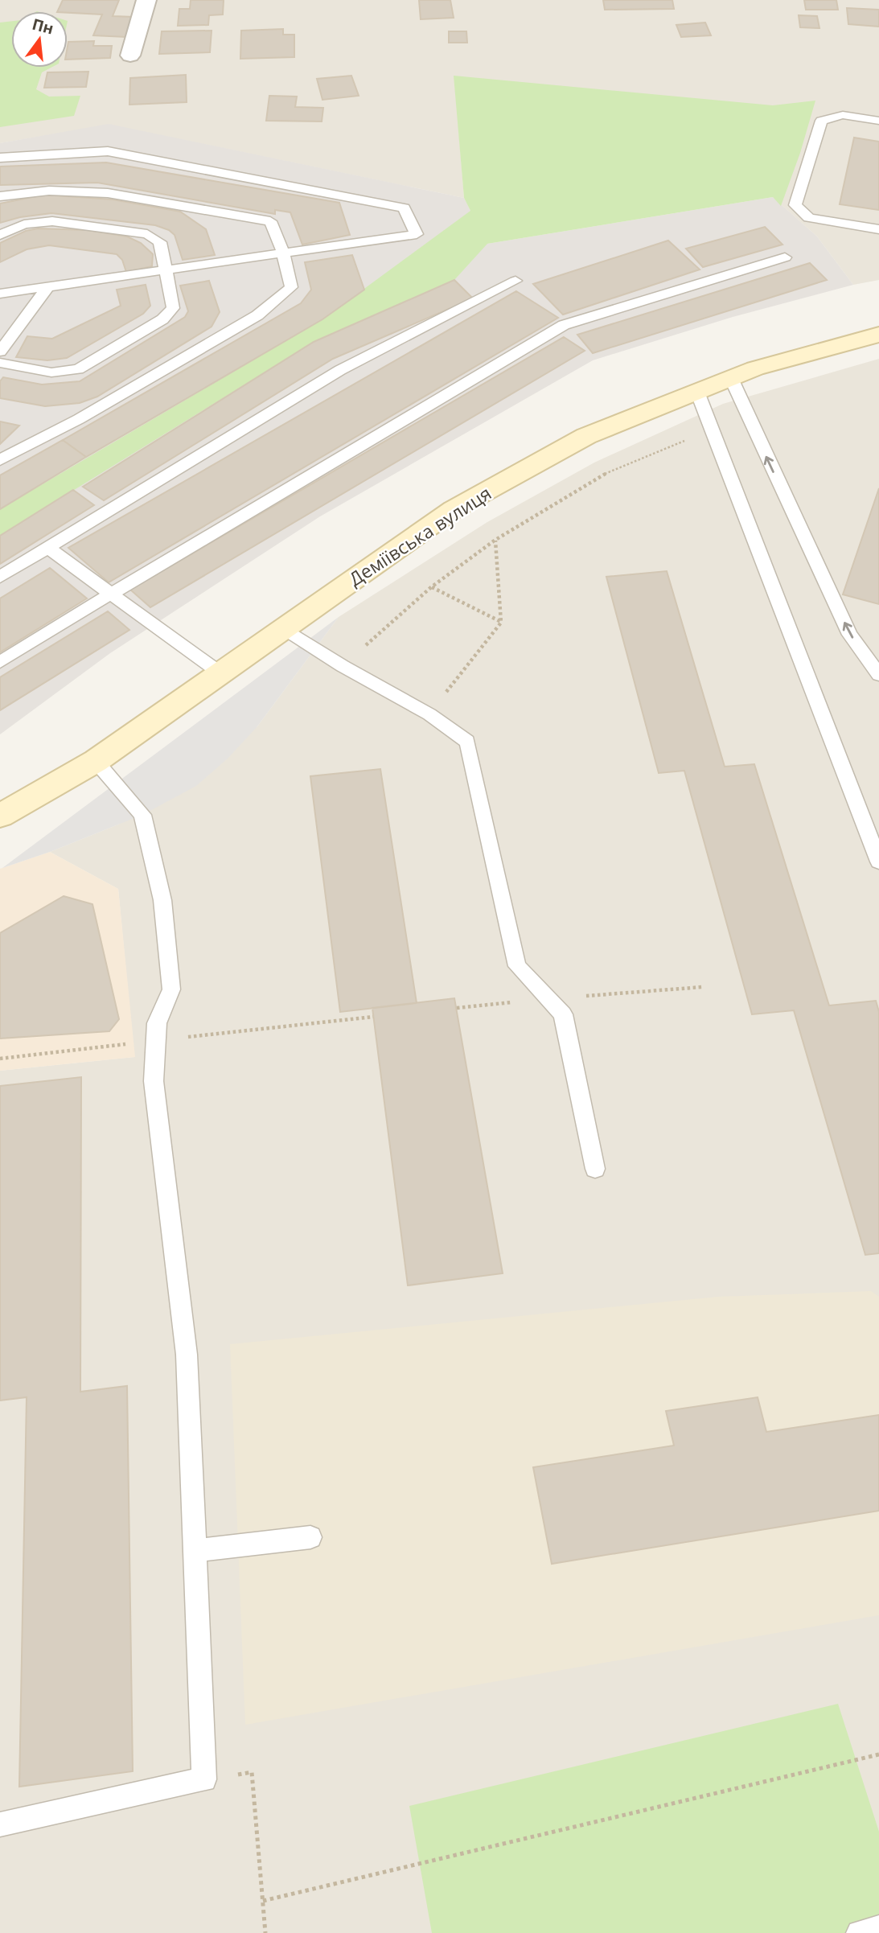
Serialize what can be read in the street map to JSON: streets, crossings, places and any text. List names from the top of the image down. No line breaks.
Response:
{"streets":{"street":["Деміївська вулиця"]},"north":"top"}
